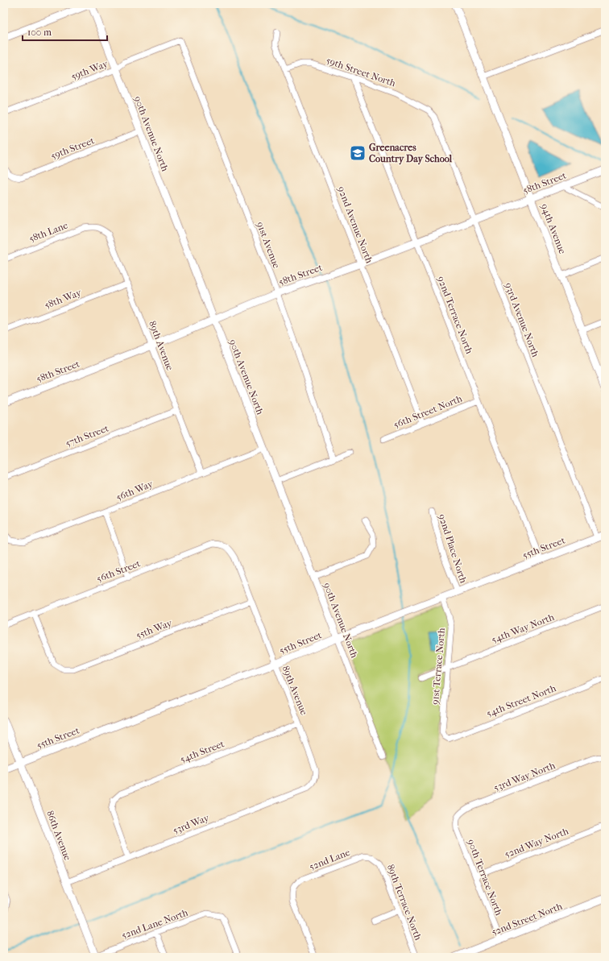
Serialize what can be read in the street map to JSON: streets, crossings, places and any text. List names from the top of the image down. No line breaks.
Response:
{"streets":{"street":["59th Way","59th Street North","90th Avenue North","59th Street","58th Street","92nd Avenue North","94th Avenue","58th Lane","91st Avenue","58th Way","92nd Terrace North","93rd Avenue North","89th Avenue","56th Street North","57th Street","56th Way","55th Street","92nd Place North","56th Street","54th Way North","55th Way","91st Terrace North","54th Street North","54th Street","53rd Way North","53rd Way","86th Avenue","52nd Way North","52nd Lane","90th Terrace North","89th Terrace North","52nd Street North","52nd Lane North"]},"crossings":[["59th Way","90th Avenue North"],["59th Way","91st Avenue"],["59th Street North","92nd Avenue North"],["59th Street North","92nd Terrace North"],["59th Street North","93rd Avenue North"],["90th Avenue North","59th Street"],["90th Avenue North","58th Street"],["90th Avenue North","56th Way"],["90th Avenue North","55th Street"],["58th Street","92nd Avenue North"],["58th Street","94th Avenue"],["58th Street","91st Avenue"],["58th Street","92nd Terrace North"],["58th Street","93rd Avenue North"],["58th Street","89th Avenue"],["92nd Avenue North","56th Street North"],["58th Lane","89th Avenue"],["58th Way","89th Avenue"],["92nd Terrace North","56th Street North"],["92nd Terrace North","55th Street"],["93rd Avenue North","55th Street"],["89th Avenue","57th Street"],["89th Avenue","56th Way"],["89th Avenue","55th Street"],["89th Avenue","56th Street"],["89th Avenue","55th Way"],["89th Avenue","54th Street"],["89th Avenue","53rd Way"],["55th Street","92nd Place North"],["55th Street","91st Terrace North"],["55th Street","86th Avenue"],["56th Street","55th Way"],["54th Way North","91st Terrace North"],["91st Terrace North","54th Street North"],["54th Street","53rd Way"],["53rd Way North","90th Terrace North"],["53rd Way","86th Avenue"],["86th Avenue","52nd Lane North"],["52nd Way North","90th Terrace North"],["52nd Lane","89th Terrace North"],["90th Terrace North","52nd Street North"]],"places":{"school or university":["Greenacres Country Day School"]},"scale_bar":"100 m"}
